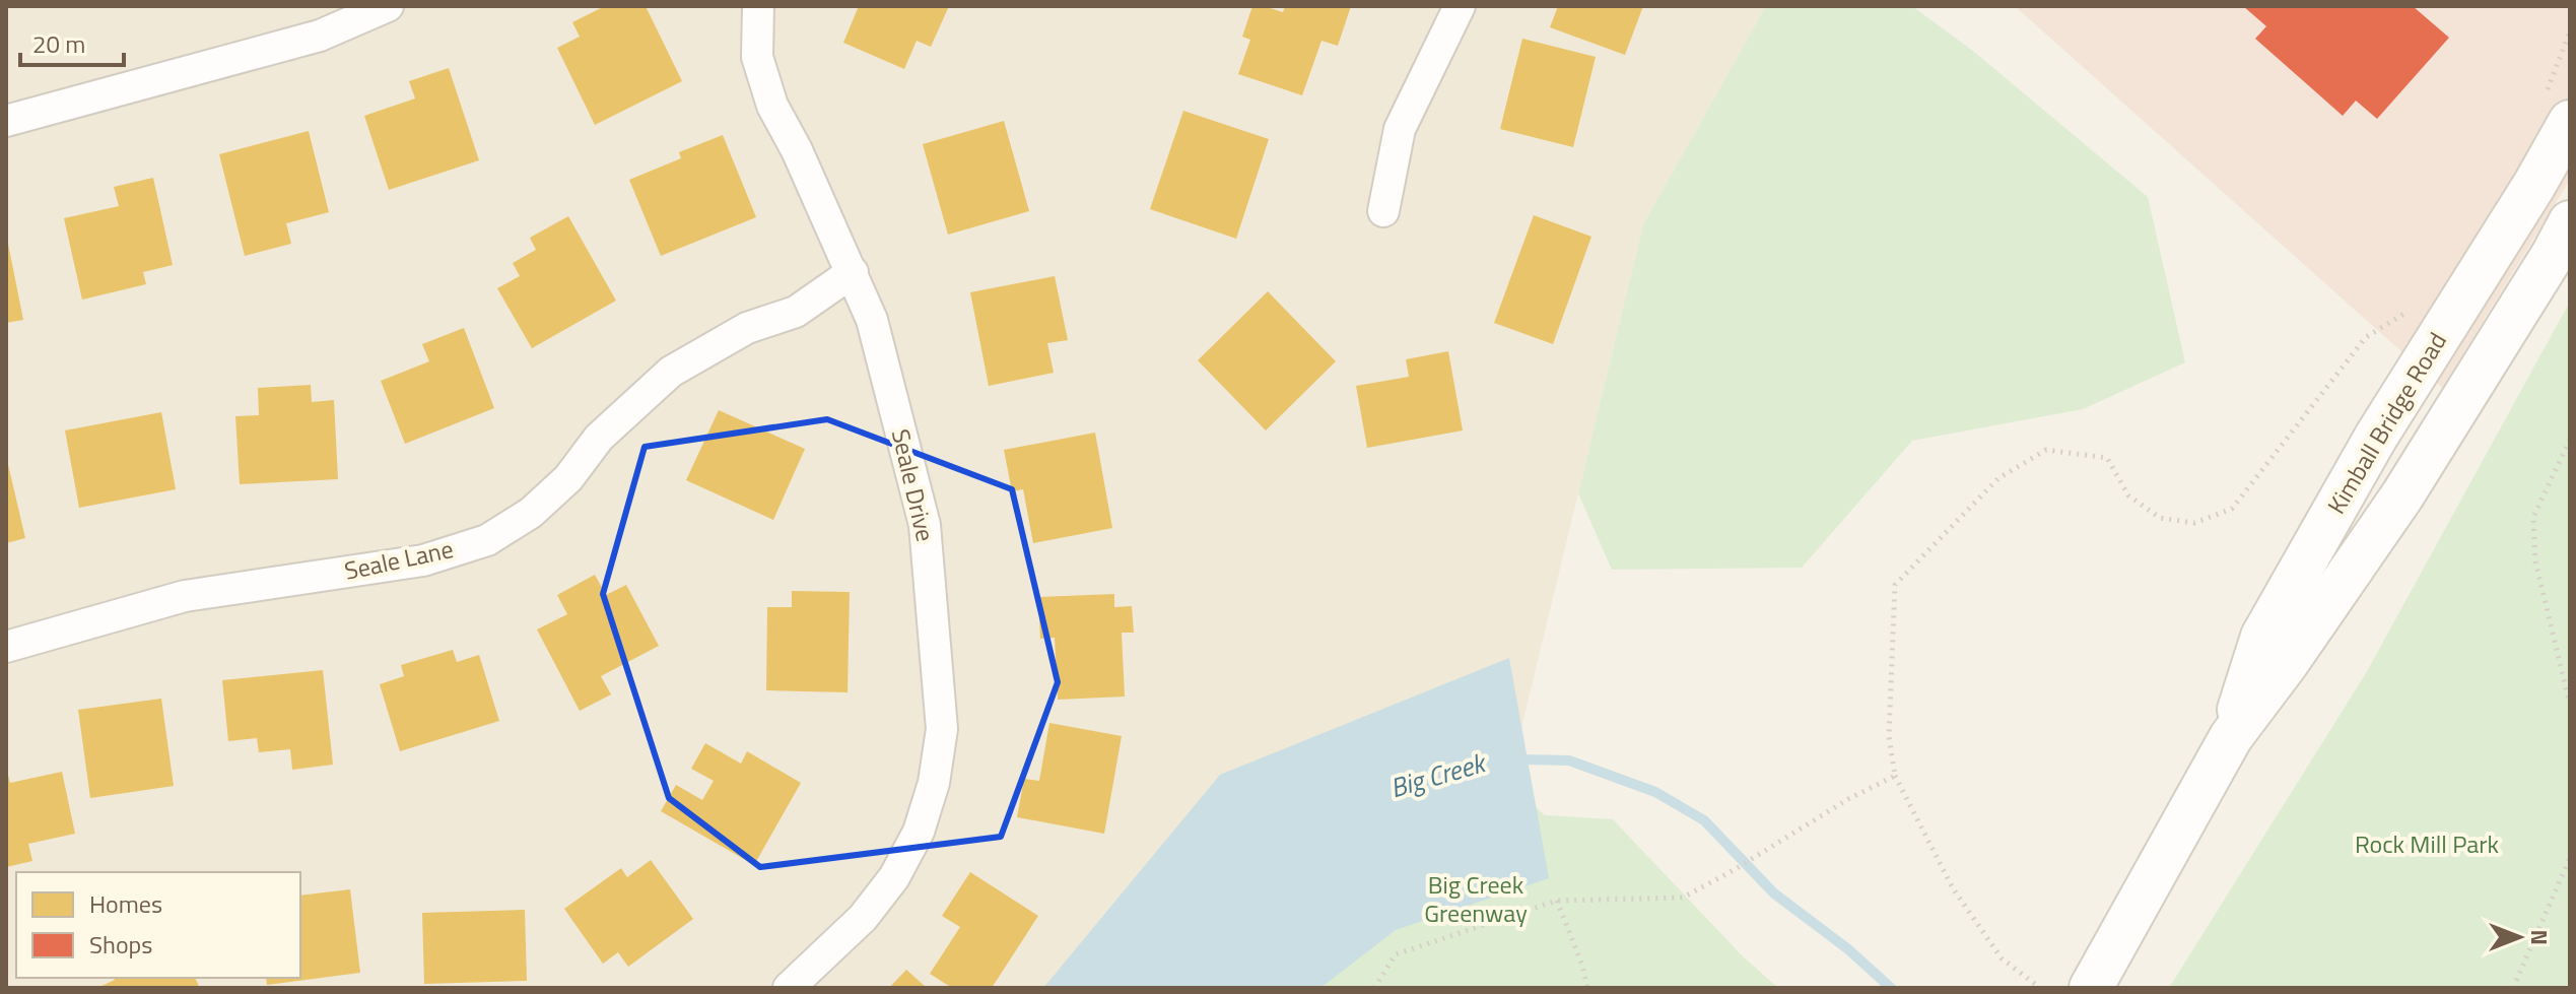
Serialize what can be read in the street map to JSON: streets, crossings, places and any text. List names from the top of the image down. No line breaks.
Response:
{"streets":{"street":["Kimball Bridge Road","Seale Drive","Seale Lane"]},"crossings":[["Seale Drive","Seale Lane"]],"water":["Big Creek"],"parks":["Rock Mill Park","Big Creek Greenway"],"legend":["Homes","Shops"],"scale_bar":"20 m","north":"right"}
